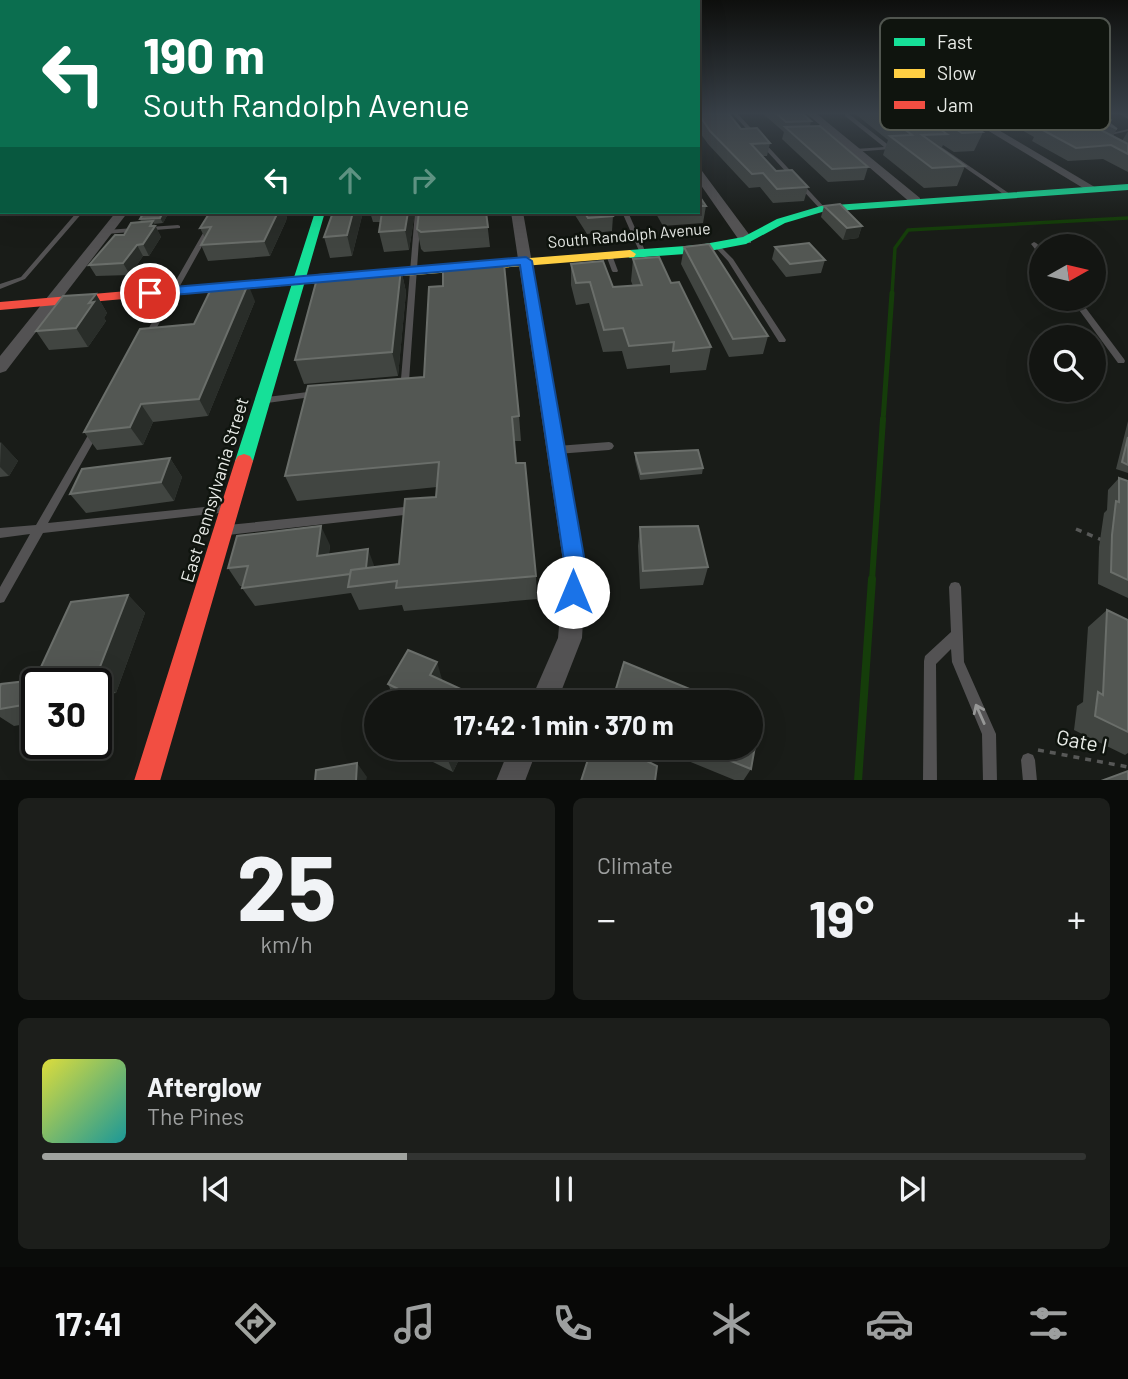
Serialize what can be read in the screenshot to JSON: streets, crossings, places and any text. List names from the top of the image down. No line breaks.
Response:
{"streets":{"street":["South Randolph Avenue","East Pennsylvania Street"],"path":["Gate I"]},"crossings":[["South Randolph Avenue","East Pennsylvania Street"]],"legend":["Fast","Slow","Jam"],"north":"right","page":{"turn":["190 m","South Randolph Avenue"],"limit":"30","trip":"17:42 · 1 min · 370 m","tile":[["25","km/h"],"Climate"],"heat":["−","19°","+"],"song":["Afterglow","The Pines"],"tabs":"17:41"}}
